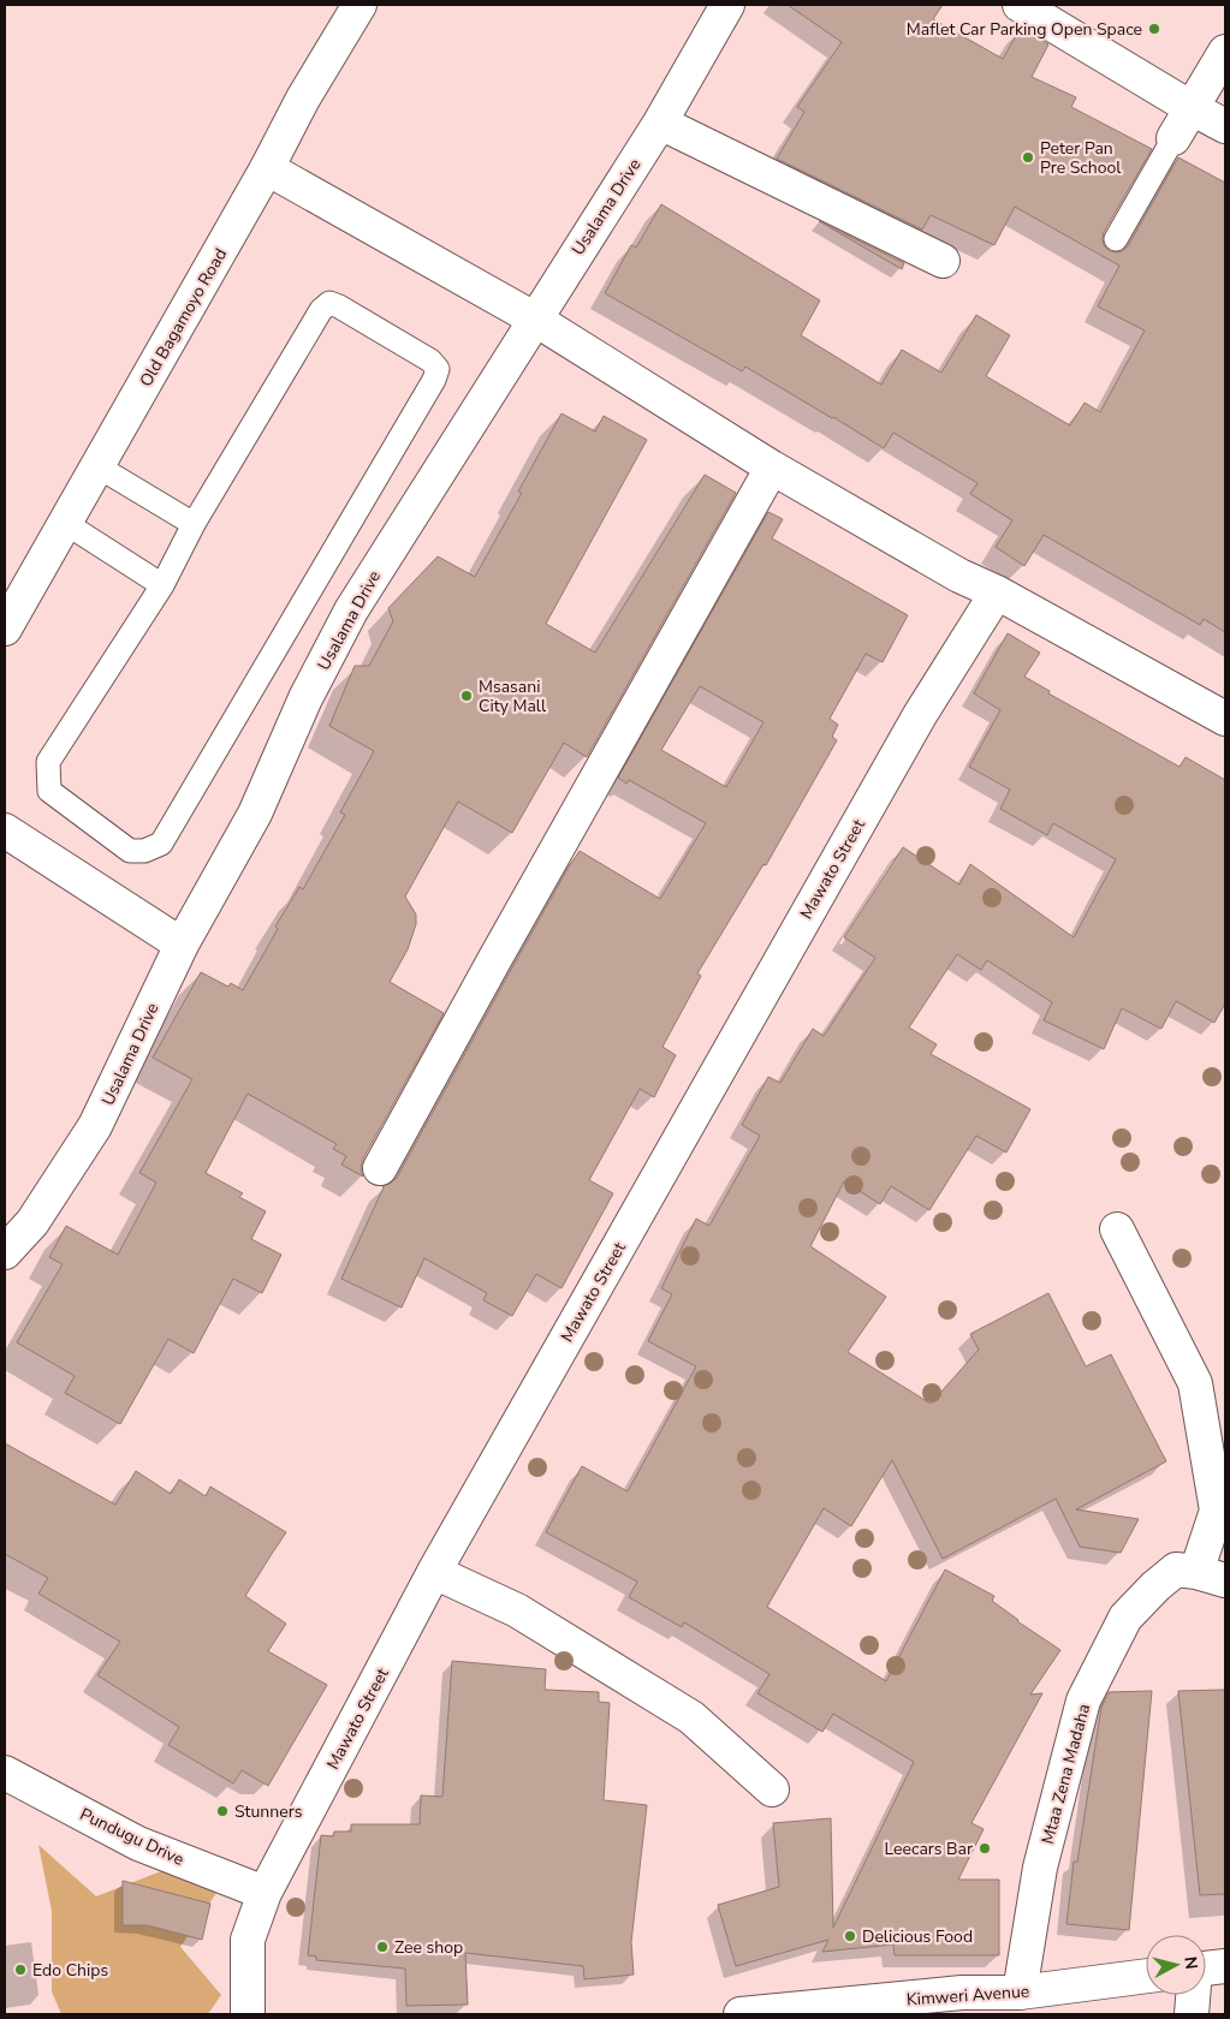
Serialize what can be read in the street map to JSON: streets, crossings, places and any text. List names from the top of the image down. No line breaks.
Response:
{"streets":{"street":["Usalama Drive","Old Bagamoyo Road","Mawato Street","Mtaa Zena Madaha","Pundugu Drive","Kimweri Avenue"]},"crossings":[["Mawato Street","Pundugu Drive"],["Mtaa Zena Madaha","Kimweri Avenue"]],"places":["Maflet Car Parking Open Space","Peter Pan Pre School","Msasani City Mall","Stunners","Leecars Bar","Delicious Food","Zee shop","Edo Chips"],"north":"right"}
